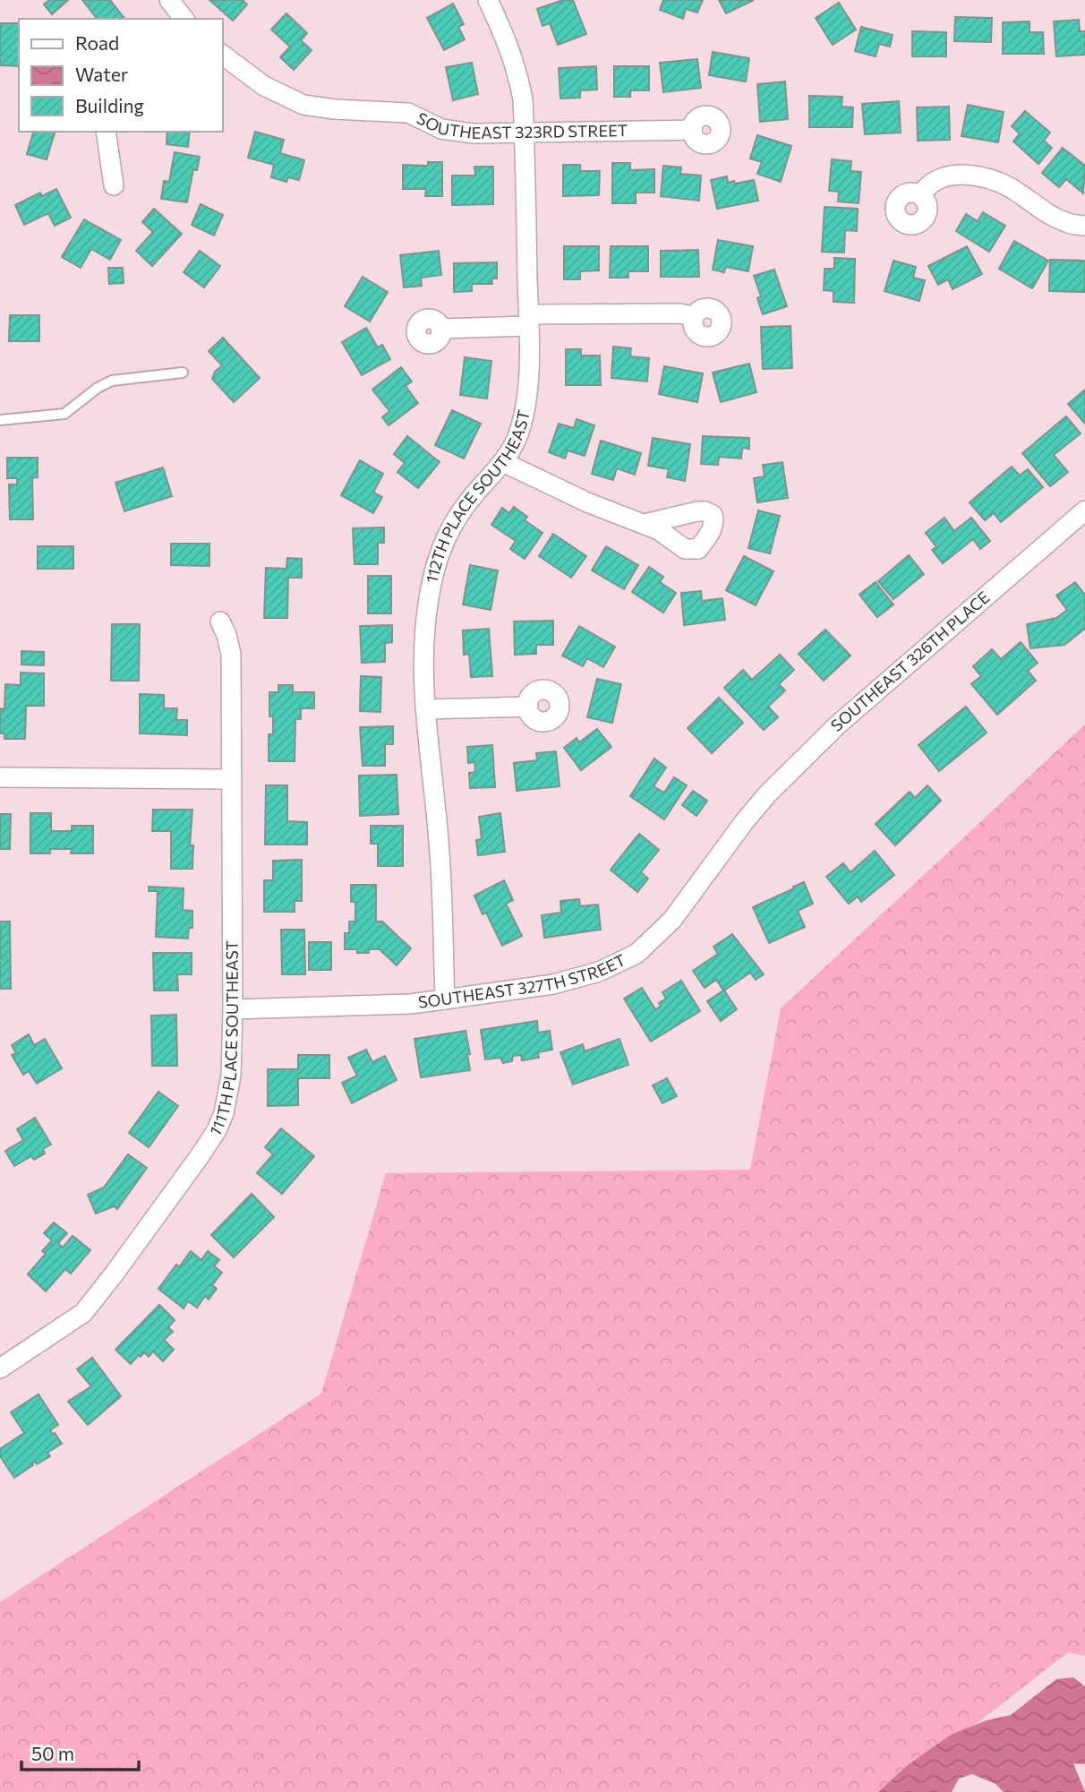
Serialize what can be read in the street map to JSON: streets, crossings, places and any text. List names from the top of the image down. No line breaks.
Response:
{"streets":{"street":["SOUTHEAST 323RD STREET","112TH PLACE SOUTHEAST","SOUTHEAST 326TH PLACE","SOUTHEAST 327TH STREET","111TH PLACE SOUTHEAST"]},"crossings":[["SOUTHEAST 323RD STREET","112TH PLACE SOUTHEAST"],["112TH PLACE SOUTHEAST","SOUTHEAST 327TH STREET"],["SOUTHEAST 326TH PLACE","SOUTHEAST 327TH STREET"],["SOUTHEAST 327TH STREET","111TH PLACE SOUTHEAST"]],"legend":["Road","Water","Building"],"scale_bar":"50 m"}
